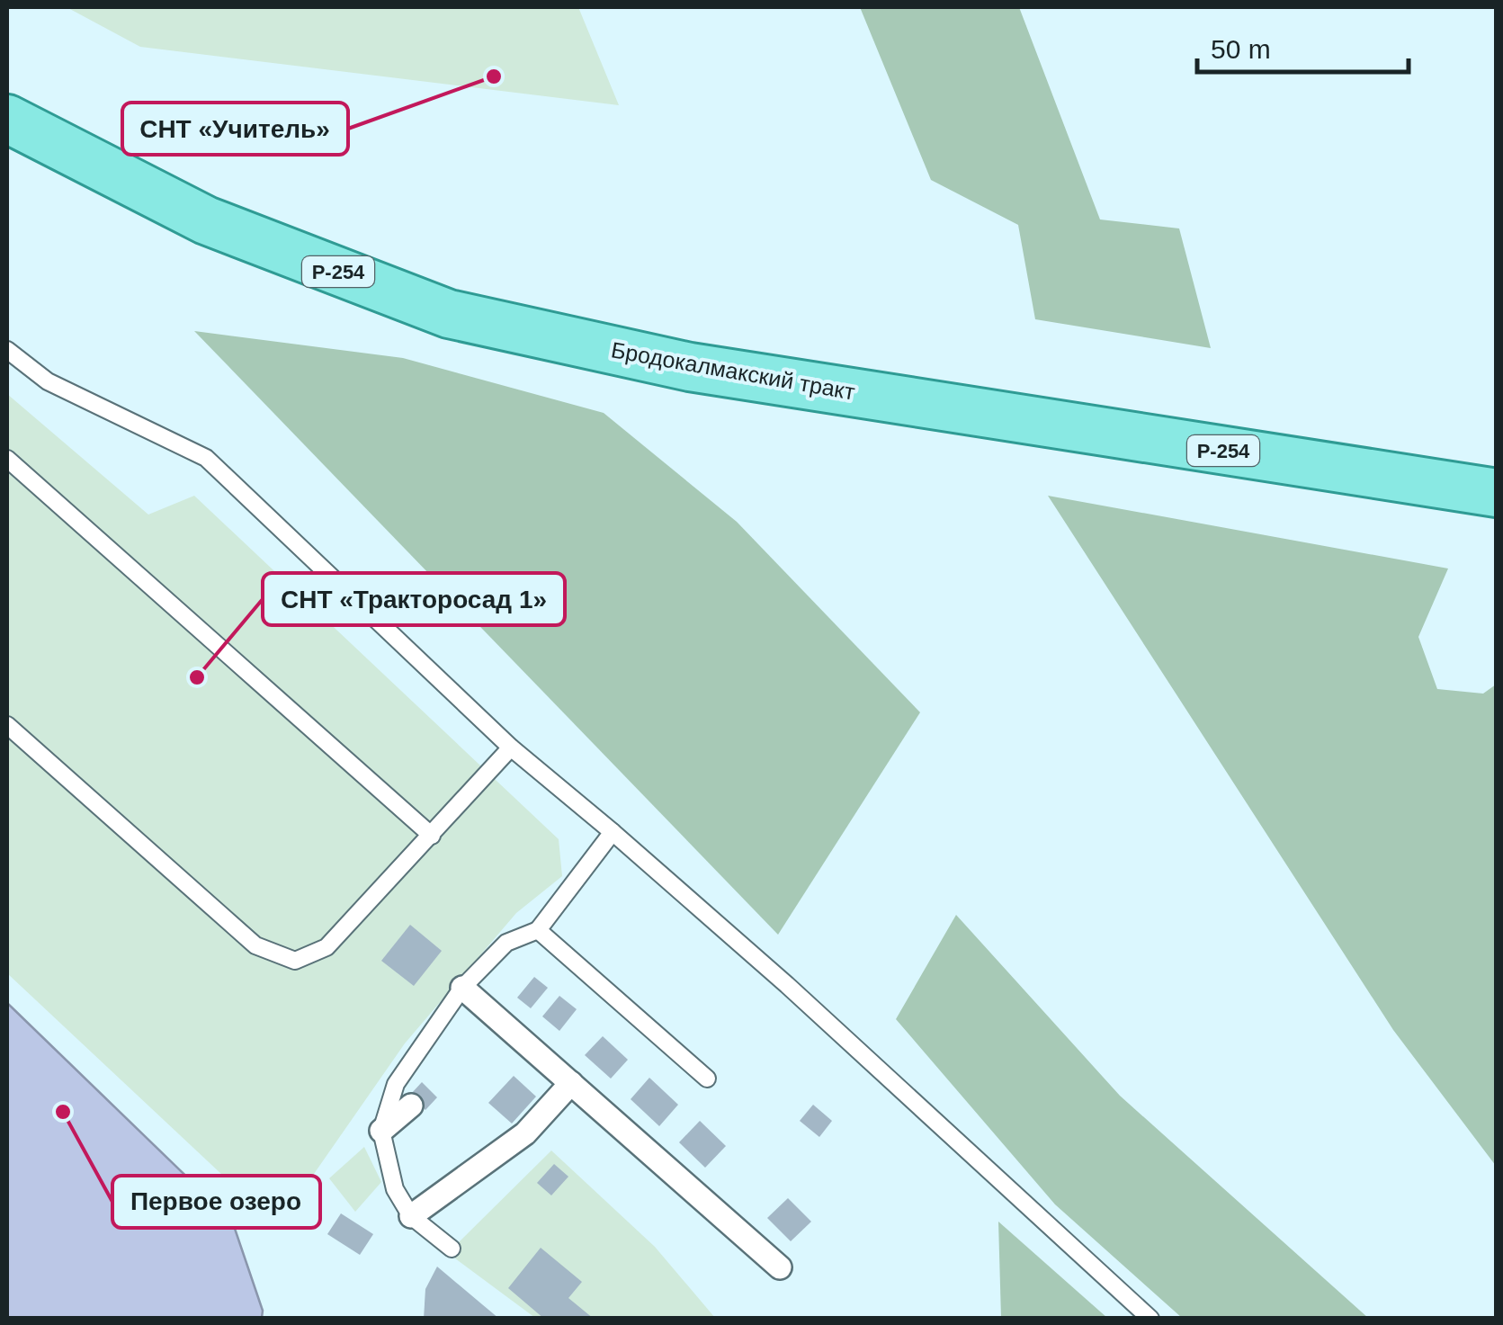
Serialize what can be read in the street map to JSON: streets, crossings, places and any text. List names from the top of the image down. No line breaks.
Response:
{"streets":{"main road":["Р-254","Бродокалмакский тракт"]},"places":["СНТ «Учитель»","СНТ «Тракторосад 1»","Первое озеро"],"scale_bar":"50 m"}
